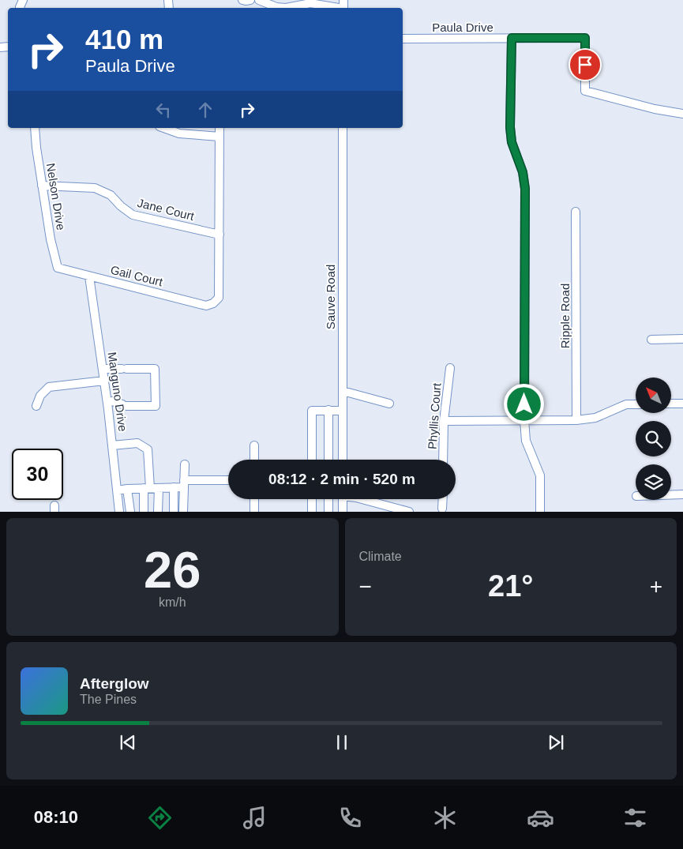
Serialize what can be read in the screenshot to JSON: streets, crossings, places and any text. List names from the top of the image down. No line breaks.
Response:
{"streets":{"street":["Paula Drive","Nelson Drive","Jane Court","Gail Court","Sauve Road","Ripple Road","Manguno Drive","Phyllis Court"]},"crossings":[["Nelson Drive","Jane Court"],["Nelson Drive","Gail Court"],["Jane Court","Gail Court"],["Gail Court","Manguno Drive"]],"north":"top left","page":{"turn":["410 m","Paula Drive"],"limit":"30","trip":"08:12 · 2 min · 520 m","tile":[["26","km/h"],"Climate"],"heat":["−","21°","+"],"song":["Afterglow","The Pines"],"tabs":"08:10"}}
